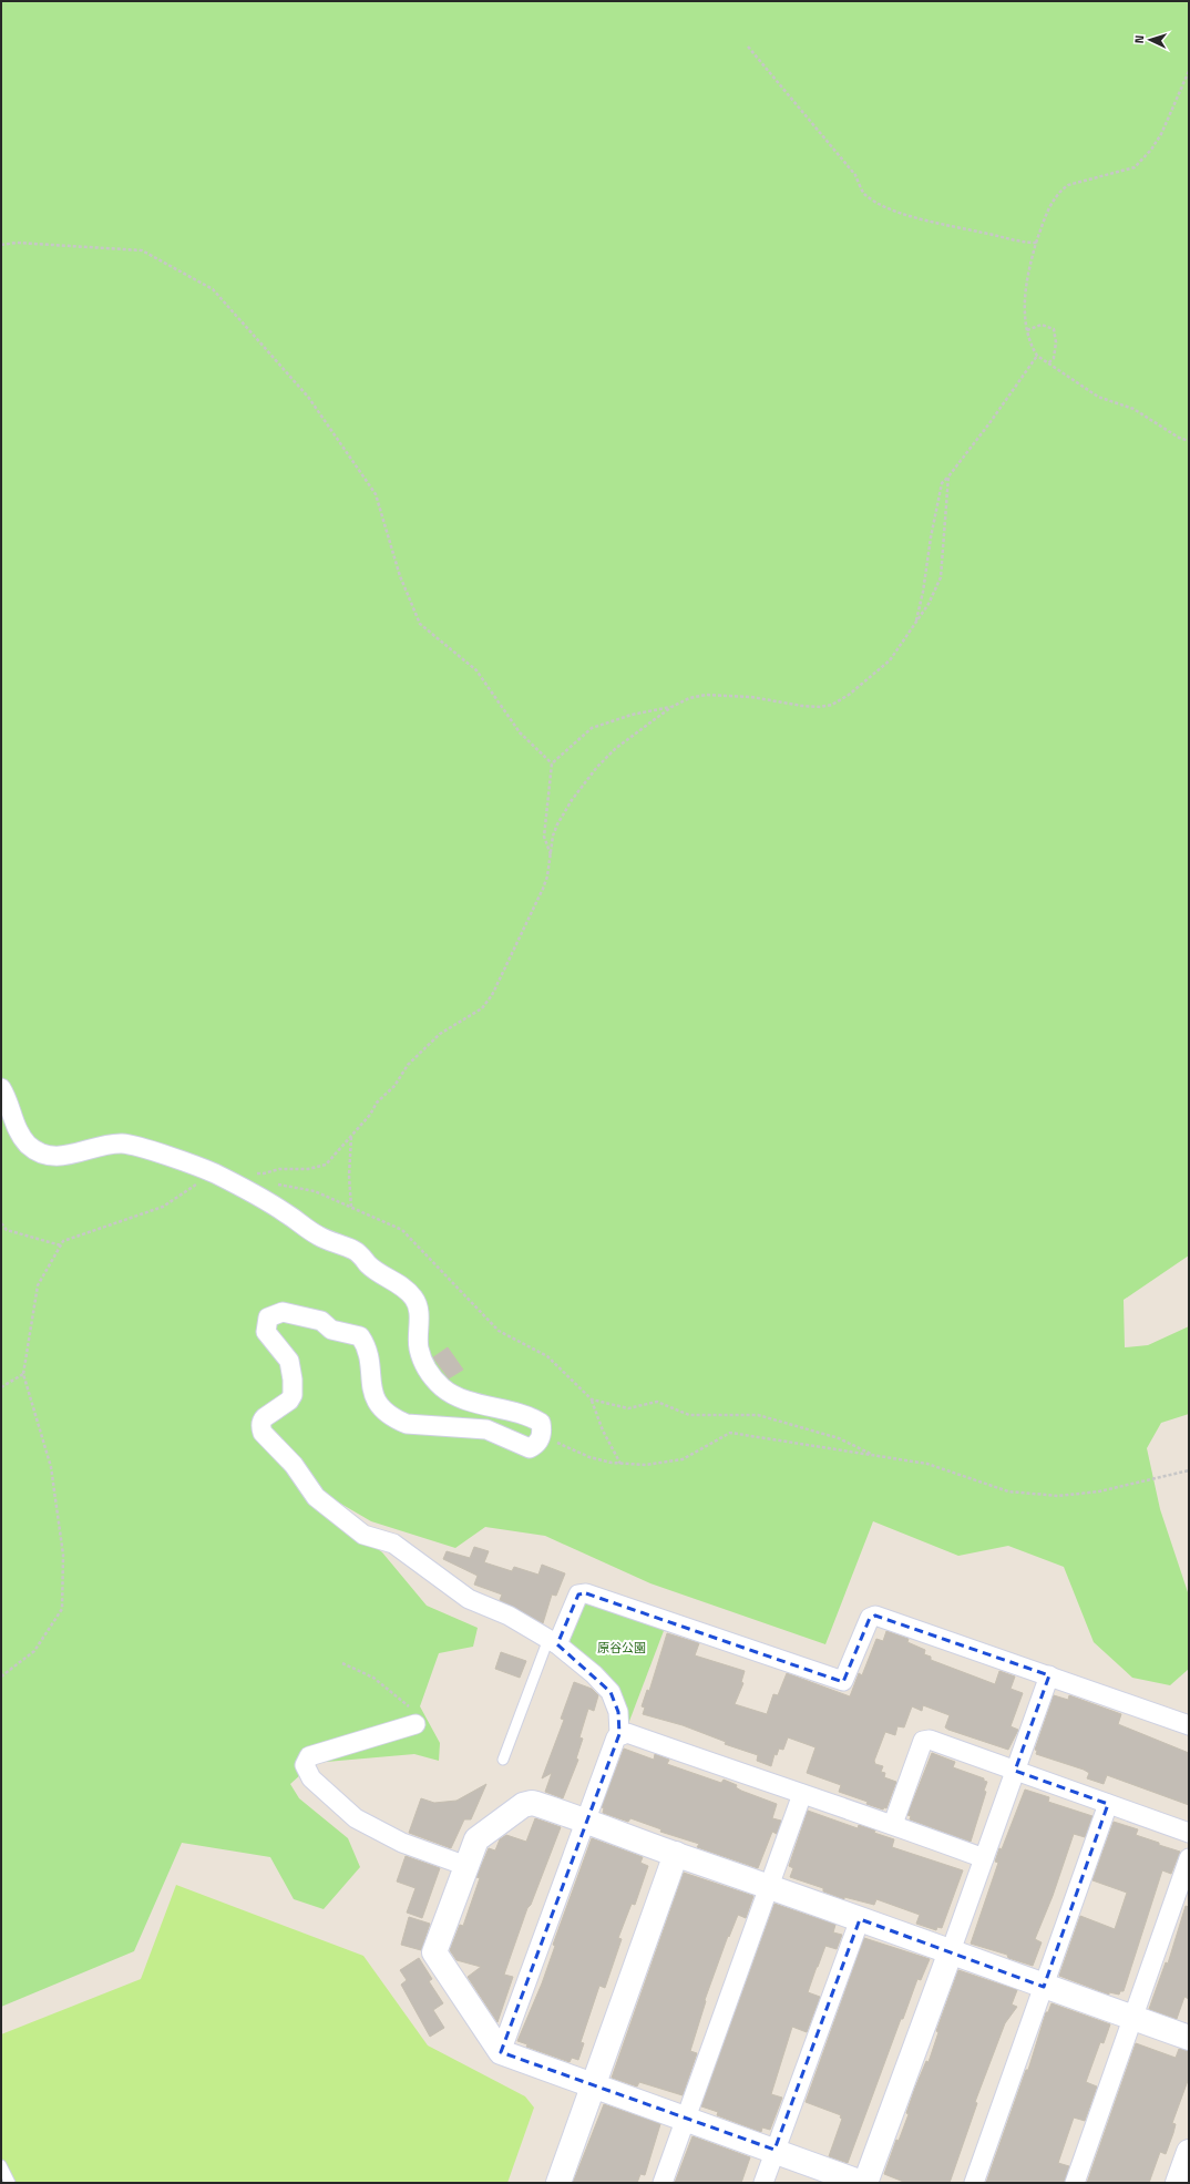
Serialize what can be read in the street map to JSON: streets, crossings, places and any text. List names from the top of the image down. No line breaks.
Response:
{"parks":["原谷公園"],"north":"left"}
